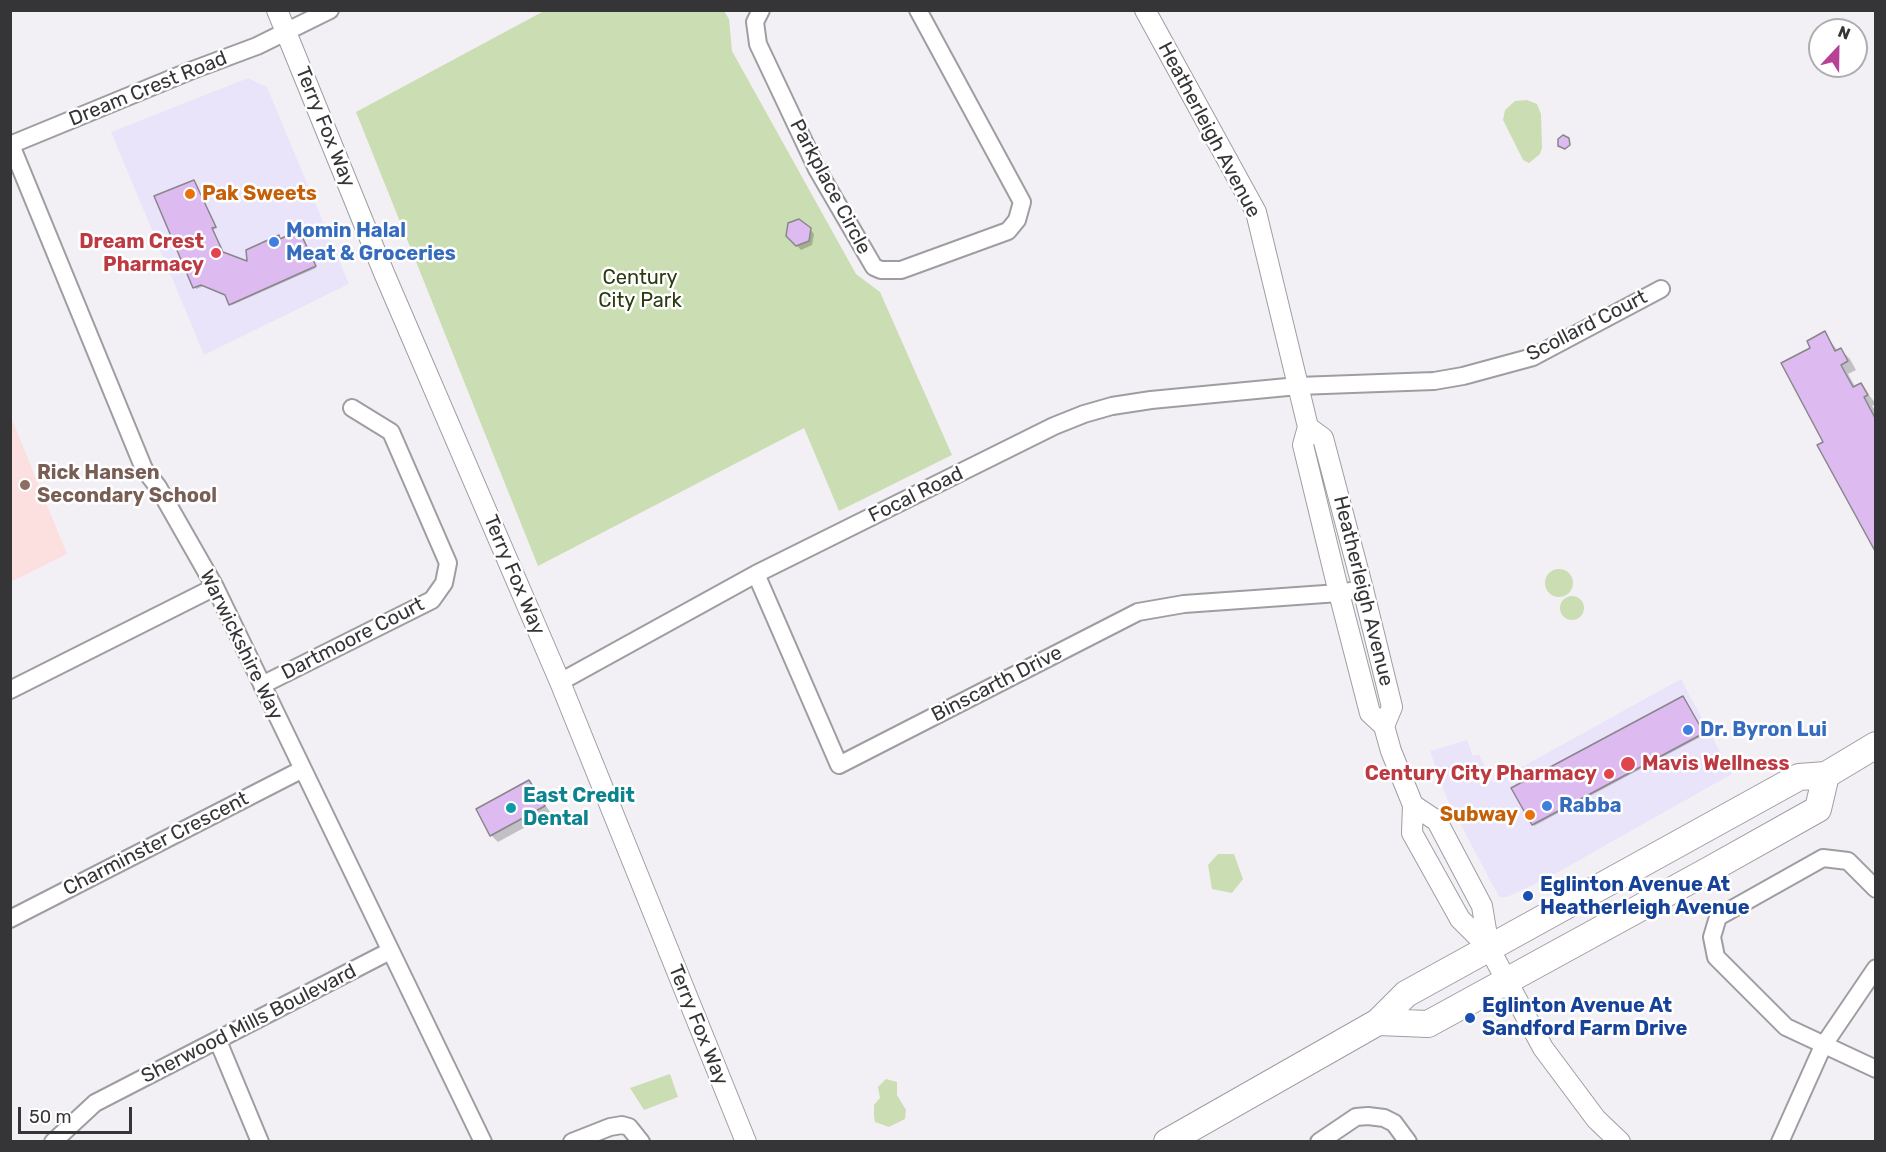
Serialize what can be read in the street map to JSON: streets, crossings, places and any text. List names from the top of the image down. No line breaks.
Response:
{"streets":{"street":["Dream Crest Road","Terry Fox Way","Heatherleigh Avenue","Parkplace Circle","Scollard Court","Focal Road","Dartmoore Court","Warwickshire Way","Binscarth Drive","Charminster Crescent","Sherwood Mills Boulevard"]},"crossings":[["Dream Crest Road","Terry Fox Way"],["Dream Crest Road","Warwickshire Way"],["Terry Fox Way","Focal Road"],["Heatherleigh Avenue","Scollard Court"],["Heatherleigh Avenue","Focal Road"],["Heatherleigh Avenue","Binscarth Drive"],["Scollard Court","Focal Road"],["Focal Road","Binscarth Drive"],["Dartmoore Court","Warwickshire Way"],["Warwickshire Way","Charminster Crescent"],["Warwickshire Way","Sherwood Mills Boulevard"]],"parks":["Century City Park"],"places":["Pak Sweets","Momin Halal Meat & Groceries","Dream Crest Pharmacy","Rick Hansen Secondary School","Dr. Byron Lui","Mavis Wellness","Century City Pharmacy","Rabba","East Credit Dental","Subway","Eglinton Avenue At Heatherleigh Avenue","Eglinton Avenue At Sandford Farm Drive"],"scale_bar":"50 m","north":"top"}
